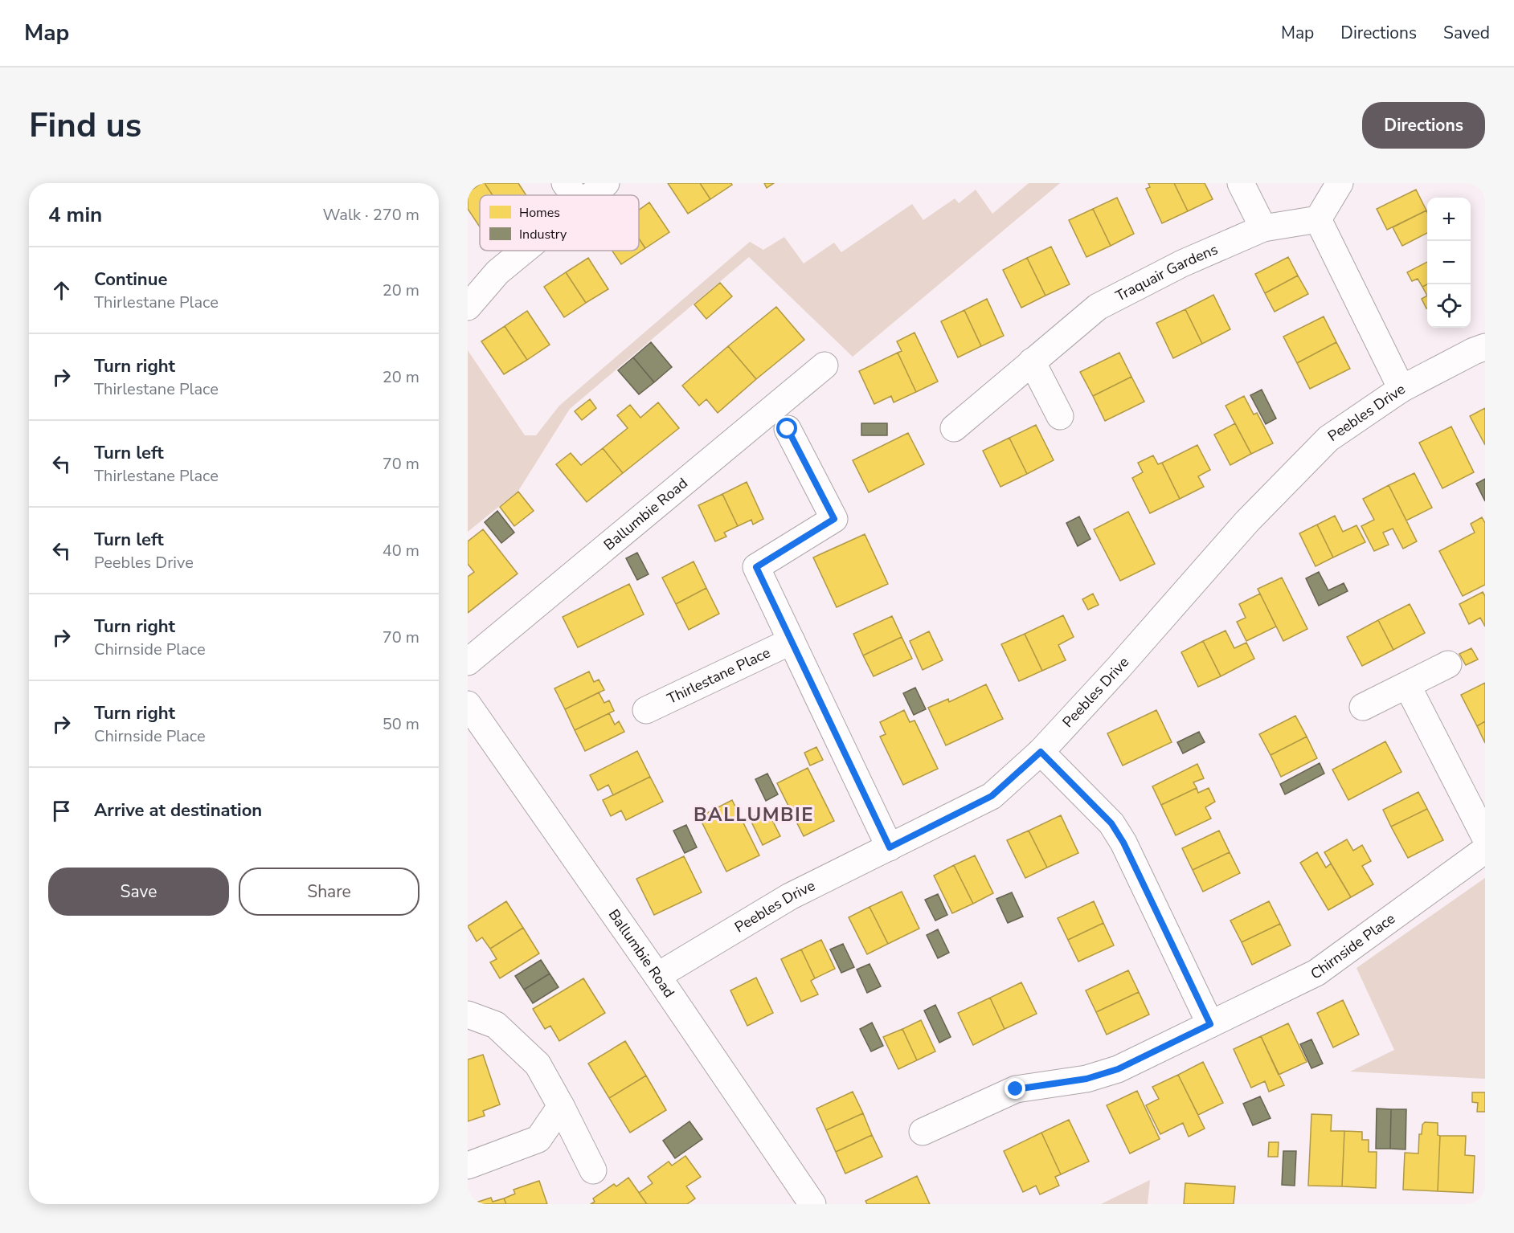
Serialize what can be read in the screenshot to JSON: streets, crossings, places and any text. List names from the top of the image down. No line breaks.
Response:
{"streets":{"street":["Traquair Gardens","Peebles Drive","Ballumbie Road","Thirlestane Place","Chirnside Place"]},"crossings":[["Peebles Drive","Ballumbie Road"]],"districts":["BALLUMBIE"],"legend":["Homes","Industry"],"page":{"header":"Map","nav":["Map","Directions","Saved"],"buttons":["Directions",["Save","Share"]],"title":"Find us","heading":["4 min","Walk · 270 m"],"map_buttons":["+","−"],"list":[["Continue","Thirlestane Place","20 m"],["Turn right","Thirlestane Place","20 m"],["Turn left","Thirlestane Place","70 m"],["Turn left","Peebles Drive","40 m"],["Turn right","Chirnside Place","70 m"],["Turn right","Chirnside Place","50 m"],"Arrive at destination"]}}
